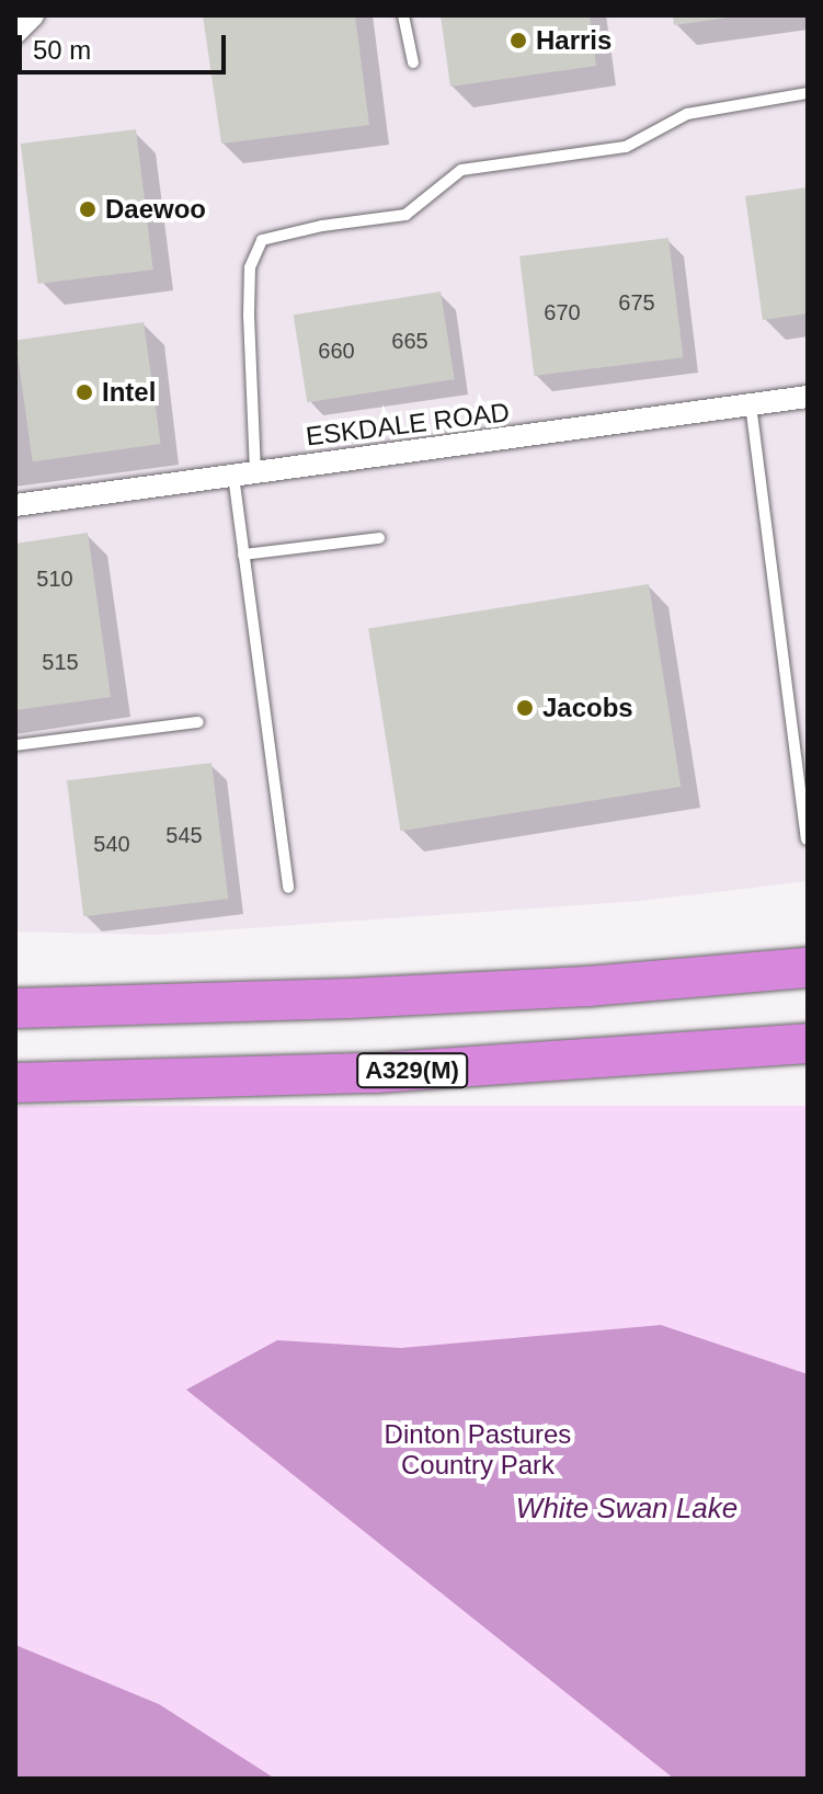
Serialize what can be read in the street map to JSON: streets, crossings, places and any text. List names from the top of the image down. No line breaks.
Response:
{"streets":{"highway":["A329(M)"],"street":["ESKDALE ROAD"]},"water":["White Swan Lake"],"parks":["Dinton Pastures Country Park"],"places":["Harris","Daewoo","Intel","Jacobs"],"house_numbers":["675","670","665","660","510","515","545","540"],"scale_bar":"50 m"}
